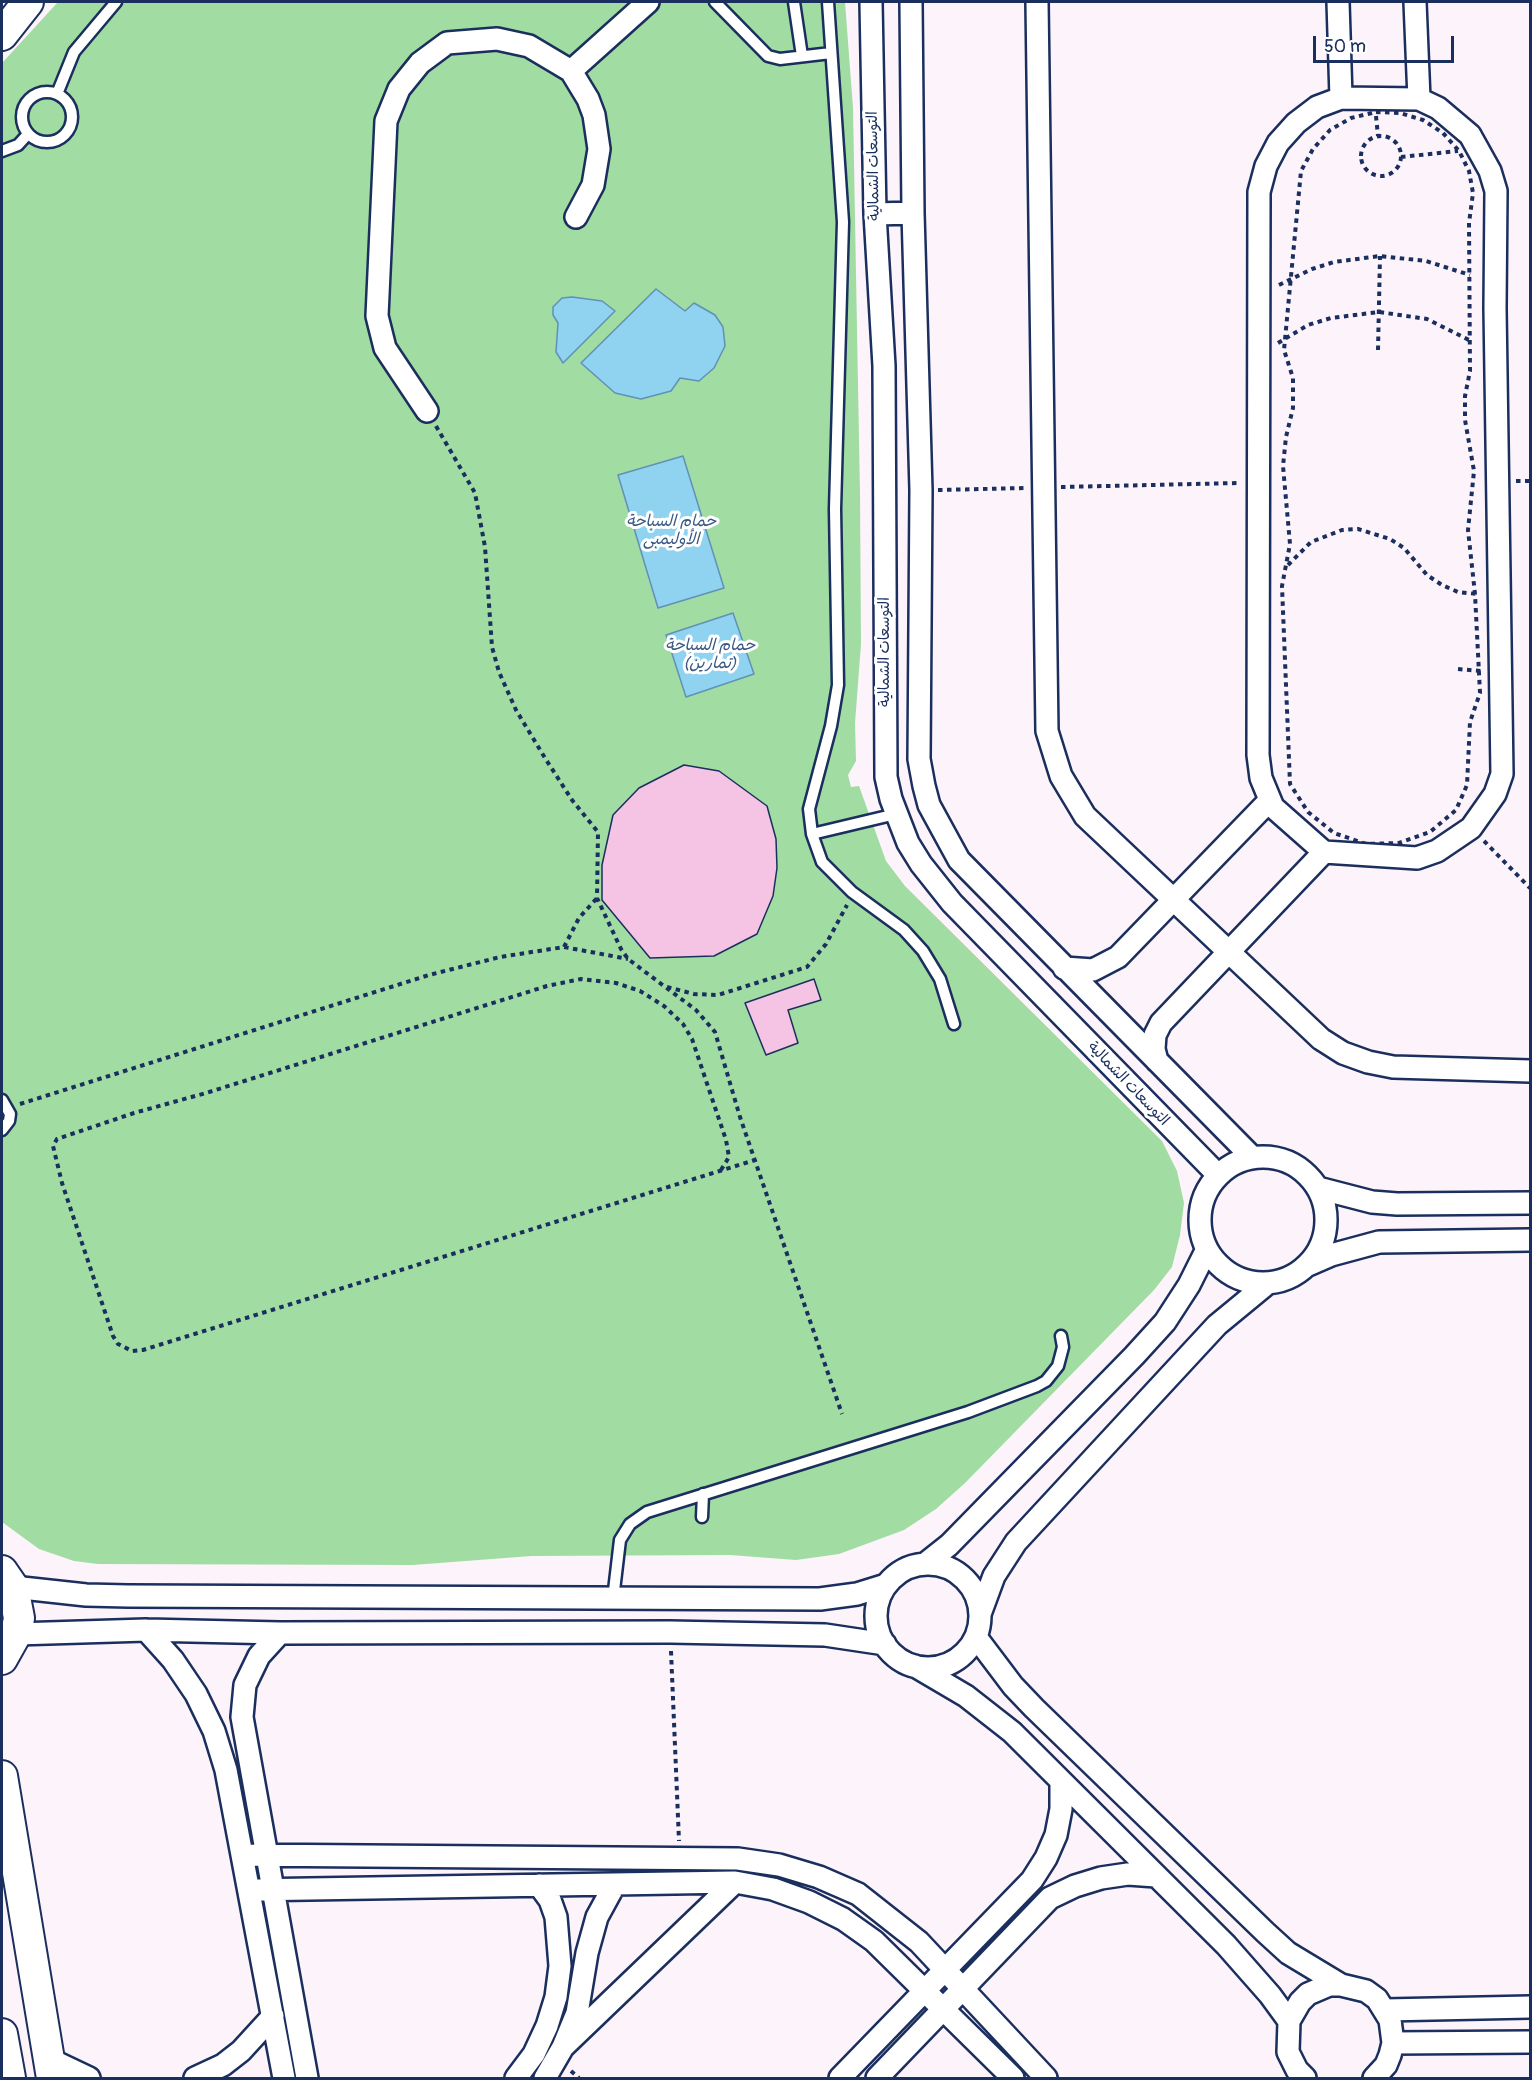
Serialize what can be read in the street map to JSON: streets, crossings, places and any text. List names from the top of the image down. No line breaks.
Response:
{"streets":{"street":["التوسعات الشمالية"]},"water":["حمام السباحة الأوليمبى","حمام السباحة (تمارين)"],"scale_bar":"50 m"}
